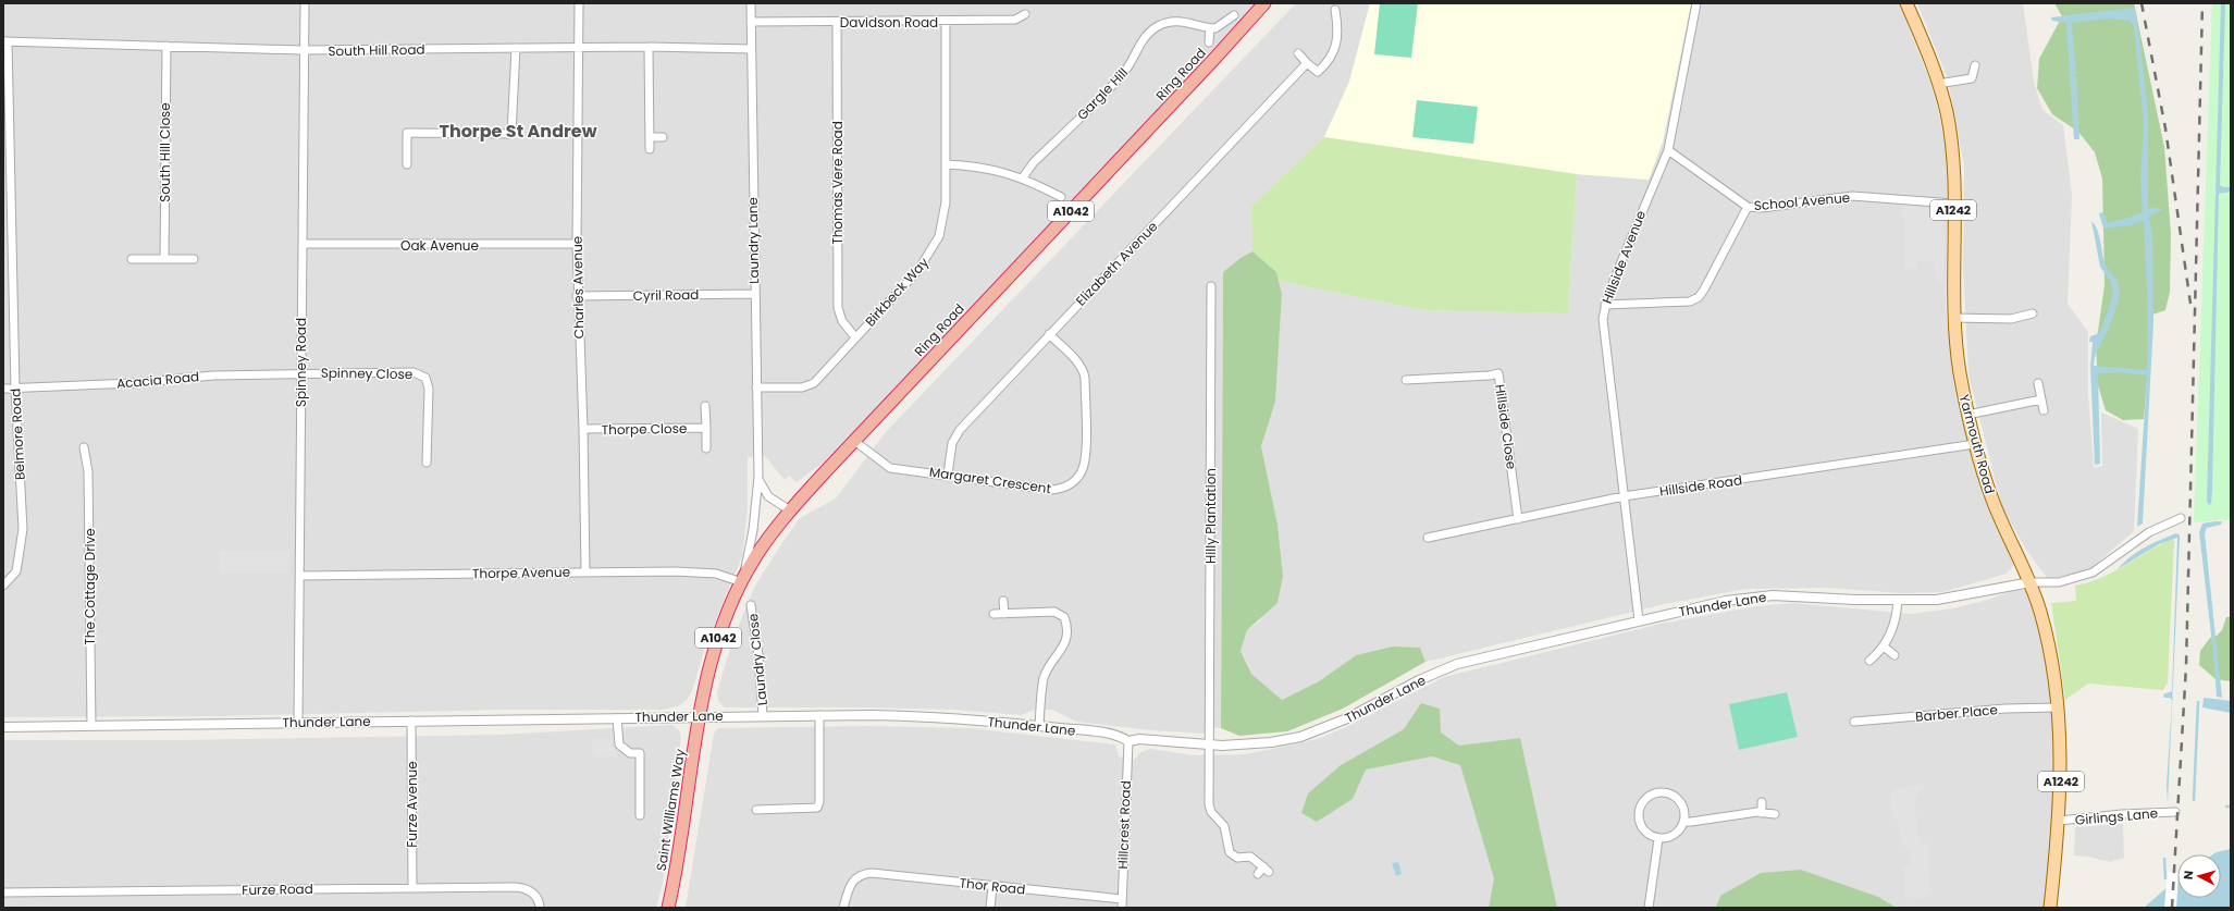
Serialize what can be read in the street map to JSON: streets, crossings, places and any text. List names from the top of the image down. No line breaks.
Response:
{"streets":{"highway":["Ring Road","A1042","Saint Williams Way"],"main road":["A1242","Yarmouth Road"],"street":["Davidson Road","South Hill Road","Gargle Hill","South Hill Close","Thomas Vere Road","School Avenue","Laundry Lane","Oak Avenue","Hillside Avenue","Elizabeth Avenue","Charles Avenue","Birkbeck Way","Cyril Road","Spinney Road","Spinney Close","Acacia Road","Hillside Close","Thorpe Close","Belmore Road","Margaret Crescent","Hillside Road","Hilly Plantation","Thorpe Avenue","The Cottage Drive","Thunder Lane","Laundry Close","Barber Place","Furze Avenue","Girlings Lane","Hillcrest Road","Thor Road","Furze Road"]},"crossings":[["Davidson Road","Thomas Vere Road"],["Davidson Road","Laundry Lane"],["Davidson Road","Birkbeck Way"],["South Hill Road","South Hill Close"],["South Hill Road","Laundry Lane"],["South Hill Road","Charles Avenue"],["South Hill Road","Spinney Road"],["South Hill Road","Belmore Road"],["Ring Road","Laundry Lane"],["Ring Road","Margaret Crescent"],["Ring Road","Thorpe Avenue"],["Ring Road","Thunder Lane"],["Ring Road","Saint Williams Way"],["Thomas Vere Road","Birkbeck Way"],["School Avenue","Hillside Avenue"],["School Avenue","Yarmouth Road"],["Laundry Lane","Birkbeck Way"],["Laundry Lane","Cyril Road"],["Laundry Lane","Thorpe Avenue"],["Oak Avenue","Charles Avenue"],["Oak Avenue","Spinney Road"],["Hillside Avenue","Hillside Road"],["Hillside Avenue","Thunder Lane"],["Elizabeth Avenue","Margaret Crescent"],["Charles Avenue","Cyril Road"],["Charles Avenue","Thorpe Close"],["Charles Avenue","Thorpe Avenue"],["Spinney Road","Spinney Close"],["Spinney Road","Acacia Road"],["Spinney Road","Thorpe Avenue"],["Spinney Road","Thunder Lane"],["Spinney Close","Acacia Road"],["Acacia Road","Belmore Road"],["Hillside Close","Hillside Road"],["Yarmouth Road","Hillside Road"],["Yarmouth Road","Thunder Lane"],["Yarmouth Road","Barber Place"],["Yarmouth Road","Girlings Lane"],["Hilly Plantation","Thunder Lane"],["The Cottage Drive","Thunder Lane"],["Thunder Lane","Laundry Close"],["Thunder Lane","Furze Avenue"],["Thunder Lane","Saint Williams Way"],["Thunder Lane","Hillcrest Road"],["Furze Avenue","Furze Road"],["Hillcrest Road","Thor Road"]],"districts":["Thorpe St Andrew"],"north":"left"}
